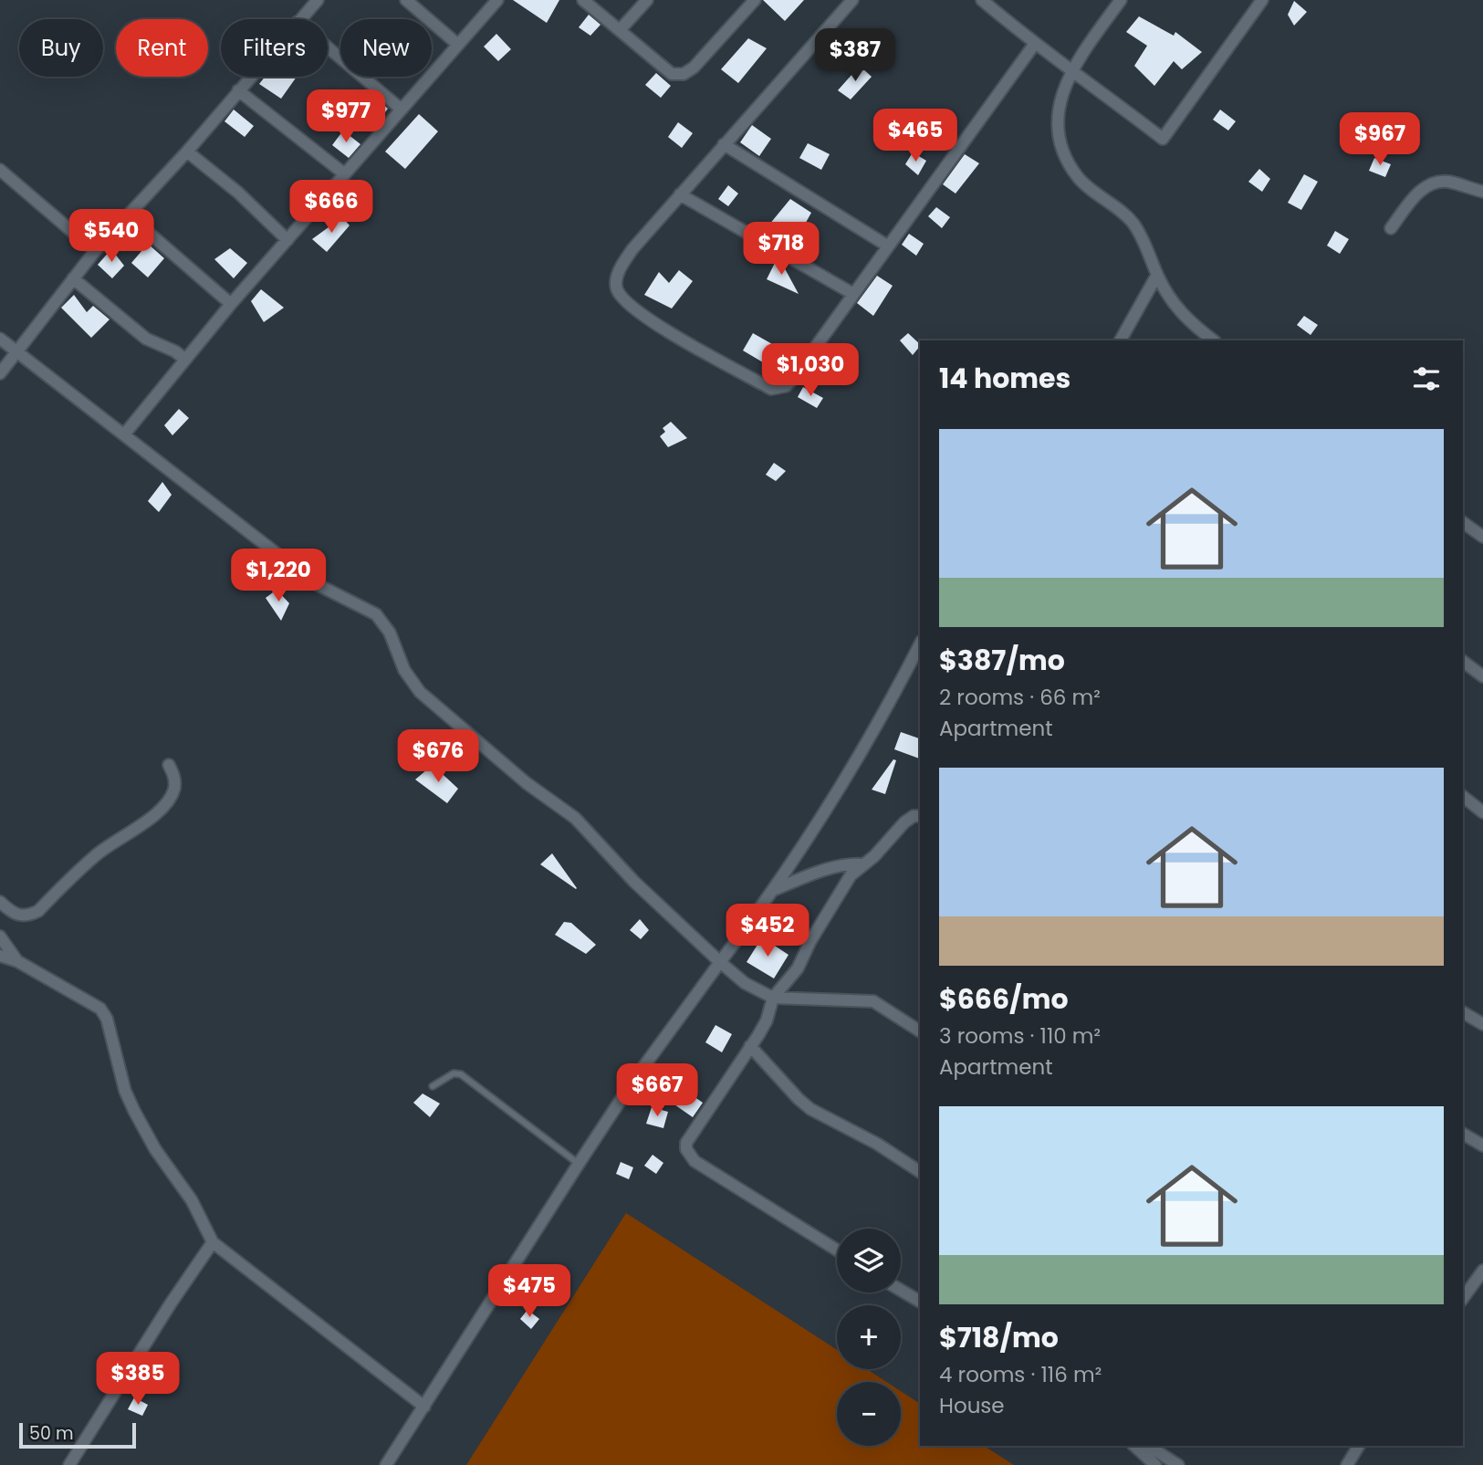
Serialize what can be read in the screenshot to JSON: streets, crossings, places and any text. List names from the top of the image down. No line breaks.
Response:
{"scale_bar":"50 m","page":{"chip":["Buy","Rent","Filters","New"],"price":["$387","$977","$465","$967","$666","$540","$718","$1,030","$1,220","$676","$452","$667","$475","$385"],"heading":"14 homes","list":[{"name":"$387/mo","note":"2 rooms · 66 m² · Apartment"},{"name":"$666/mo","note":"3 rooms · 110 m² · Apartment"},{"name":"$718/mo","note":"4 rooms · 116 m² · House"}],"map_buttons":["+","−"],"scale":"50 m"}}
